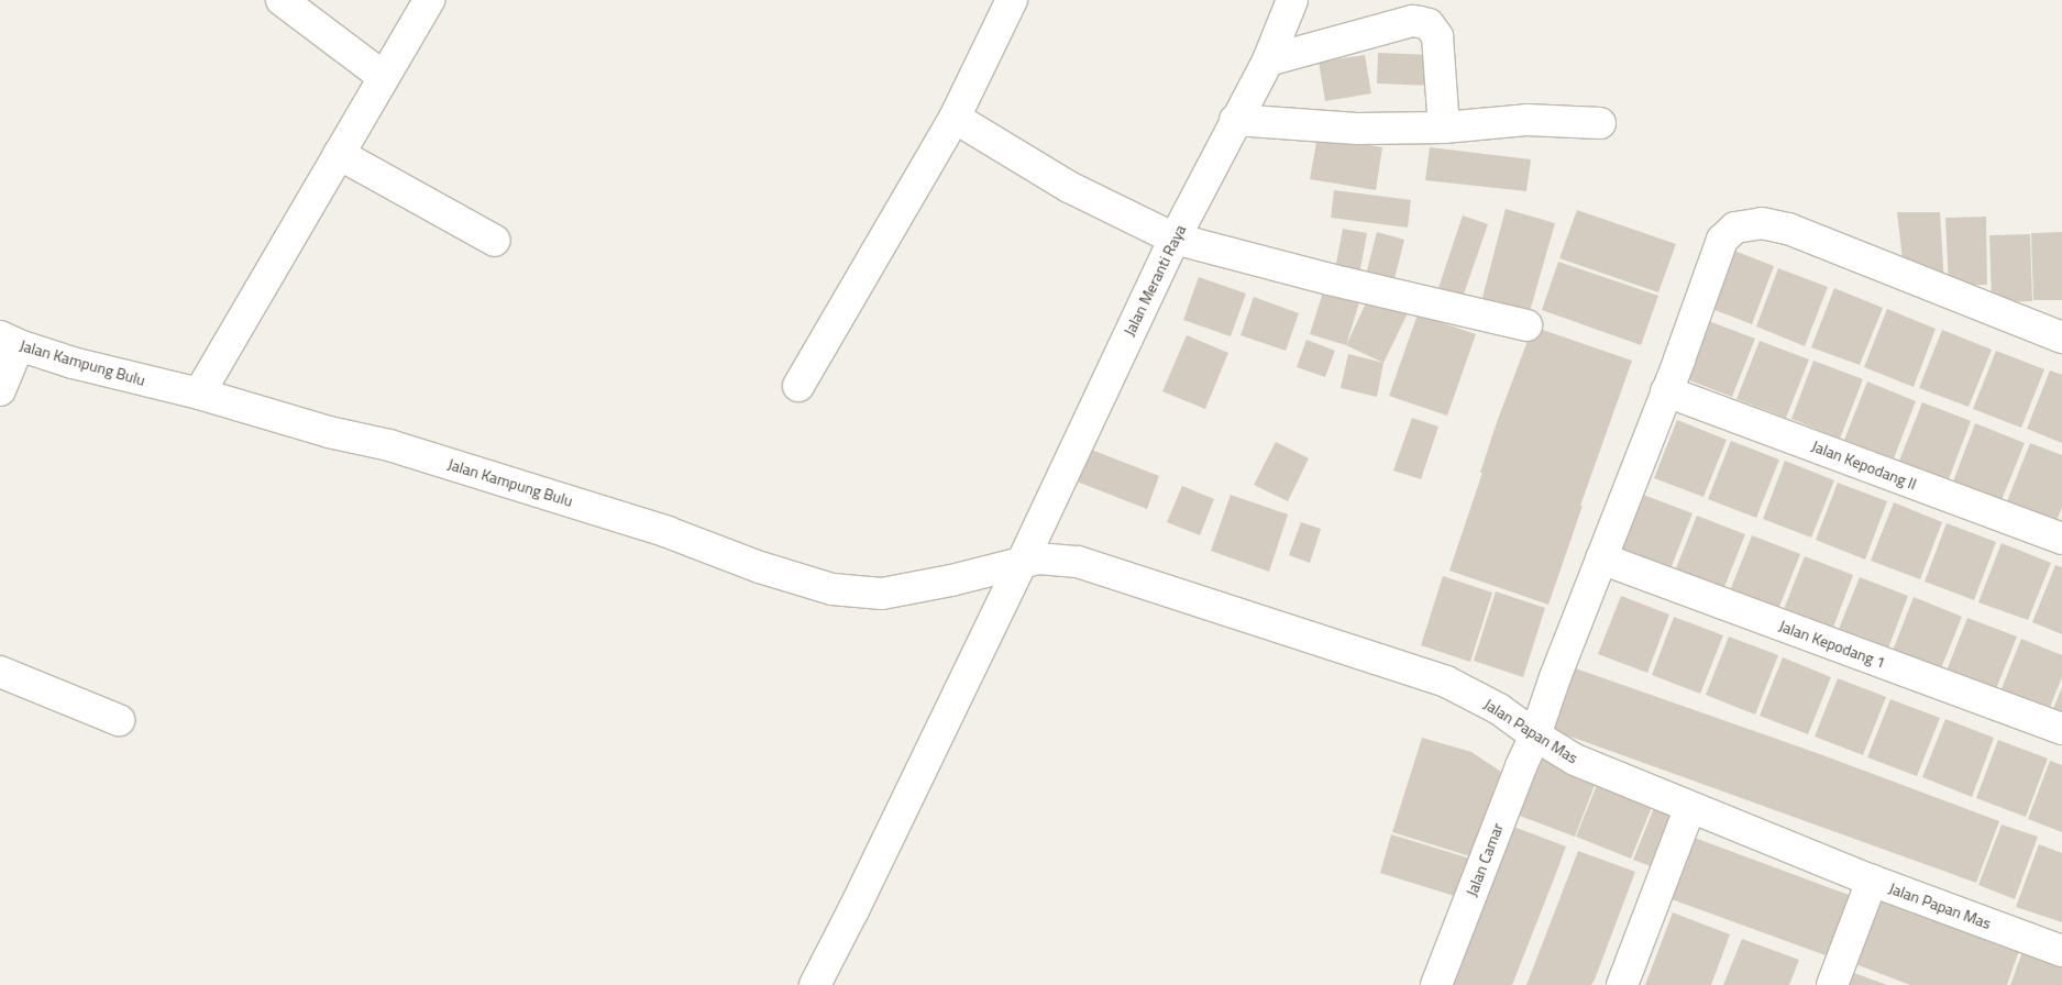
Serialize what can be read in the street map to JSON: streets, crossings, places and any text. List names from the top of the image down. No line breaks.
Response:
{"streets":{"street":["Jalan Meranti Raya","Jalan Kampung Bulu","Jalan Kepodang II","Jalan Kepodang 1","Jalan Papan Mas","Jalan Camar"]},"crossings":[["Jalan Meranti Raya","Jalan Kampung Bulu"],["Jalan Meranti Raya","Jalan Papan Mas"],["Jalan Kampung Bulu","Jalan Papan Mas"],["Jalan Kepodang II","Jalan Camar"],["Jalan Kepodang 1","Jalan Camar"],["Jalan Papan Mas","Jalan Camar"]]}
